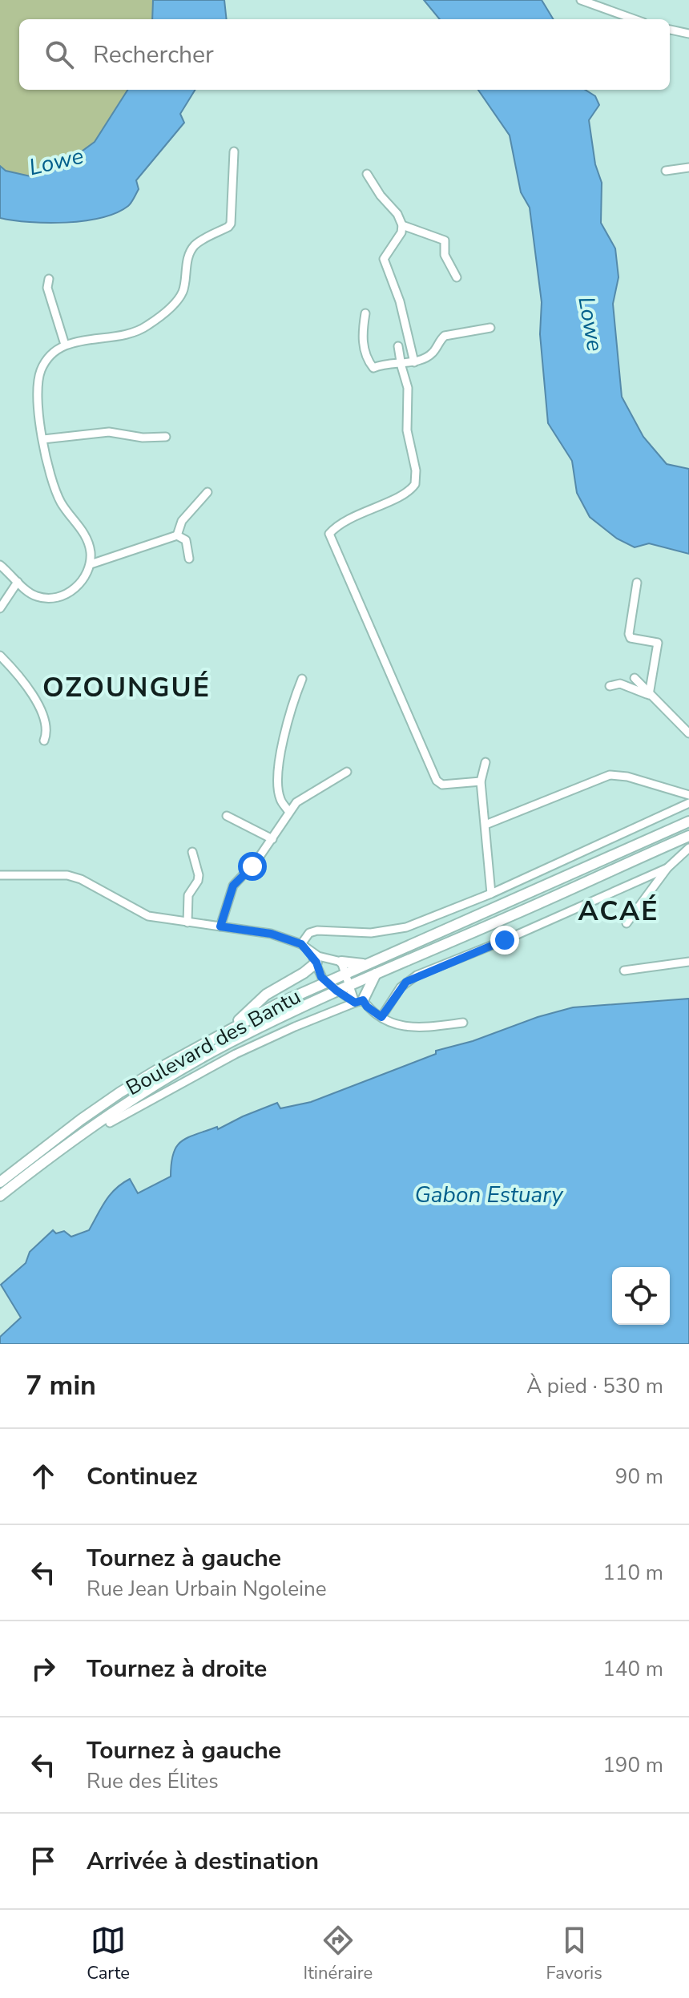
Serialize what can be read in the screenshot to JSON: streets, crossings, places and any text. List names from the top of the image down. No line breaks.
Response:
{"streets":{"highway":["Boulevard des Bantu"]},"districts":["OZOUNGUÉ","ACAÉ"],"water":["Lowe","Gabon Estuary"],"page":{"search":"Rechercher","heading":["7 min","À pied · 530 m"],"list":[["Continuez","90 m"],["Tournez à gauche","Rue Jean Urbain Ngoleine","110 m"],["Tournez à droite","140 m"],["Tournez à gauche","Rue des Élites","190 m"],"Arrivée à destination"],"nav":["Carte","Itinéraire","Favoris"]}}
